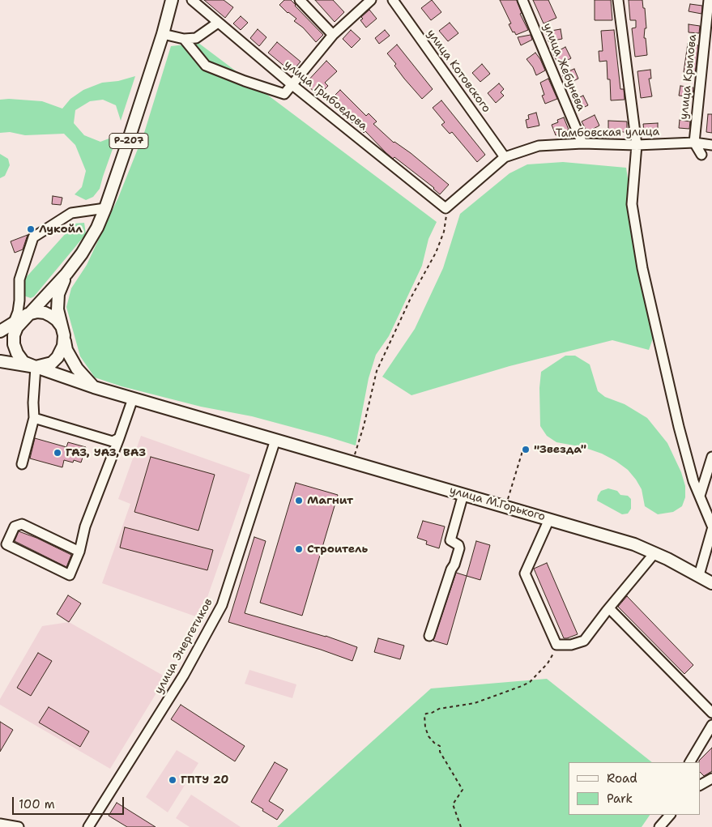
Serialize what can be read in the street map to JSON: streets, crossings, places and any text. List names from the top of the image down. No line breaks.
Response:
{"streets":{"main road":["Р-207","улица М.Горького"],"street":["улица Жебунева","улица Котовского","улица Крылова","улица Грибоедова","Тамбовская улица","улица Энергетиков"]},"crossings":[["улица Жебунева","Тамбовская улица"],["улица Котовского","Тамбовская улица"],["улица Крылова","Тамбовская улица"],["Р-207","улица М.Горького"],["улица М.Горького","улица Энергетиков"]],"places":["Лукойл","\"Звезда\"","ГАЗ, УАЗ, ВАЗ","Магнит","Строитель","ГПТУ 20"],"legend":["Road","Park"],"scale_bar":"100 m"}
